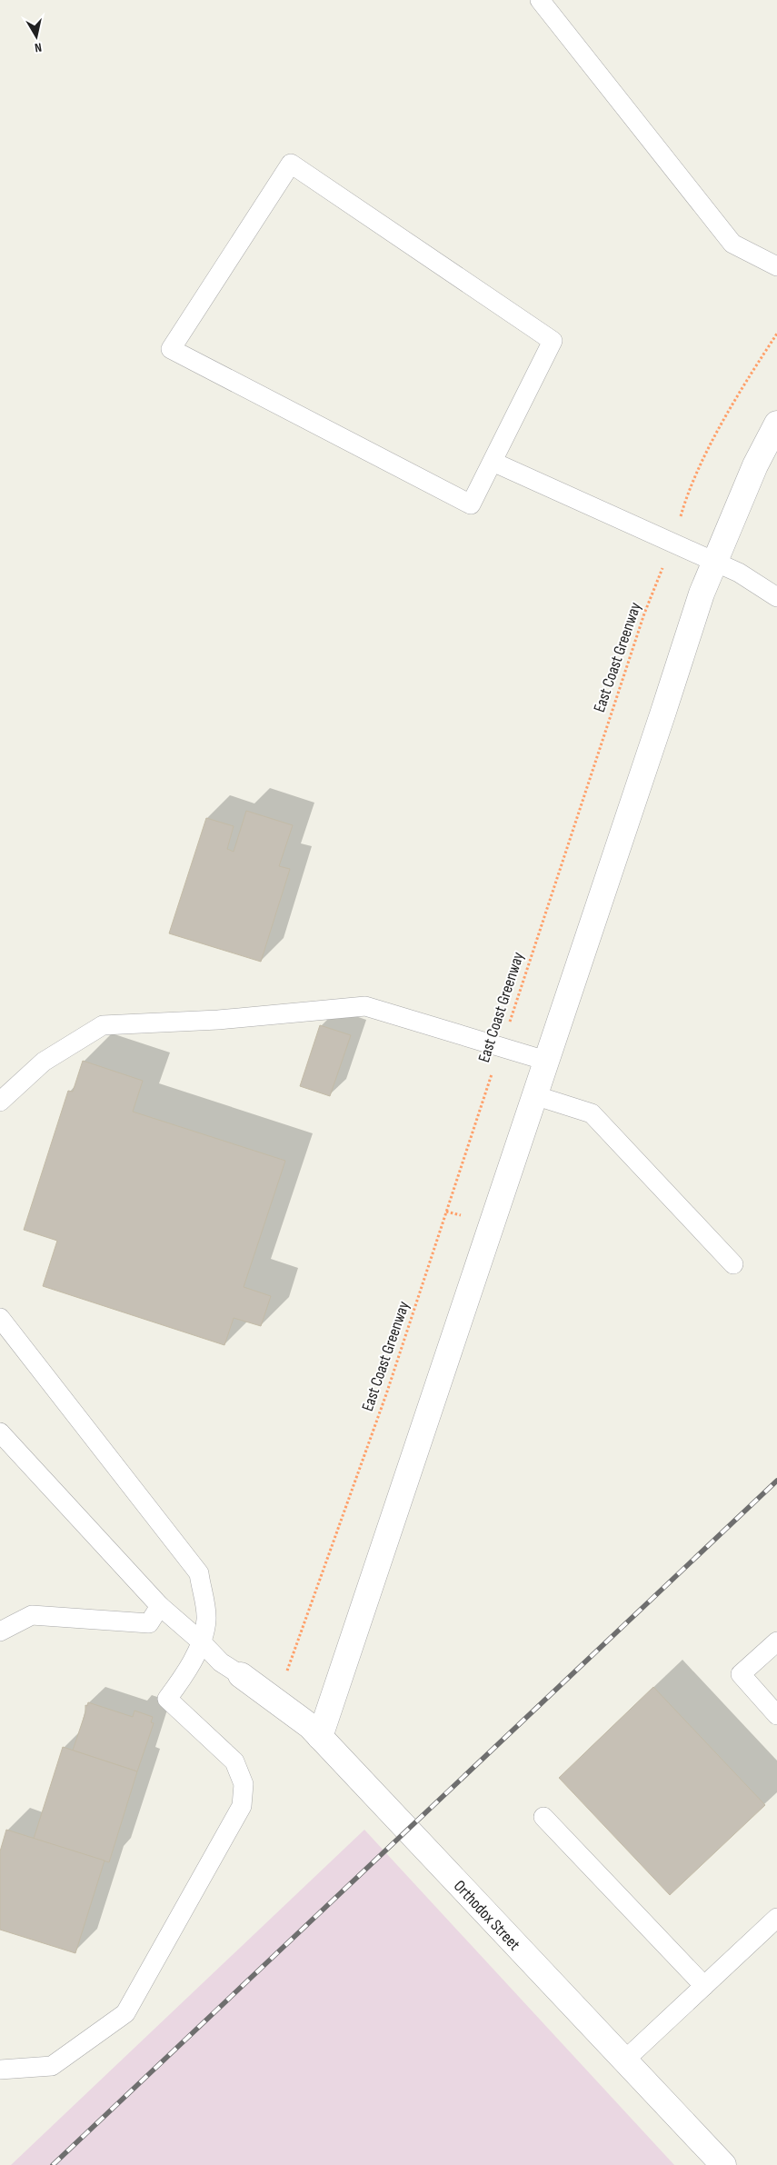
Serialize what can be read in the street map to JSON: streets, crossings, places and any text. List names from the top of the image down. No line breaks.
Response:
{"streets":{"street":["Orthodox Street"],"path":["East Coast Greenway"]},"crossings":[["East Coast Greenway","Orthodox Street"]],"north":"bottom"}
